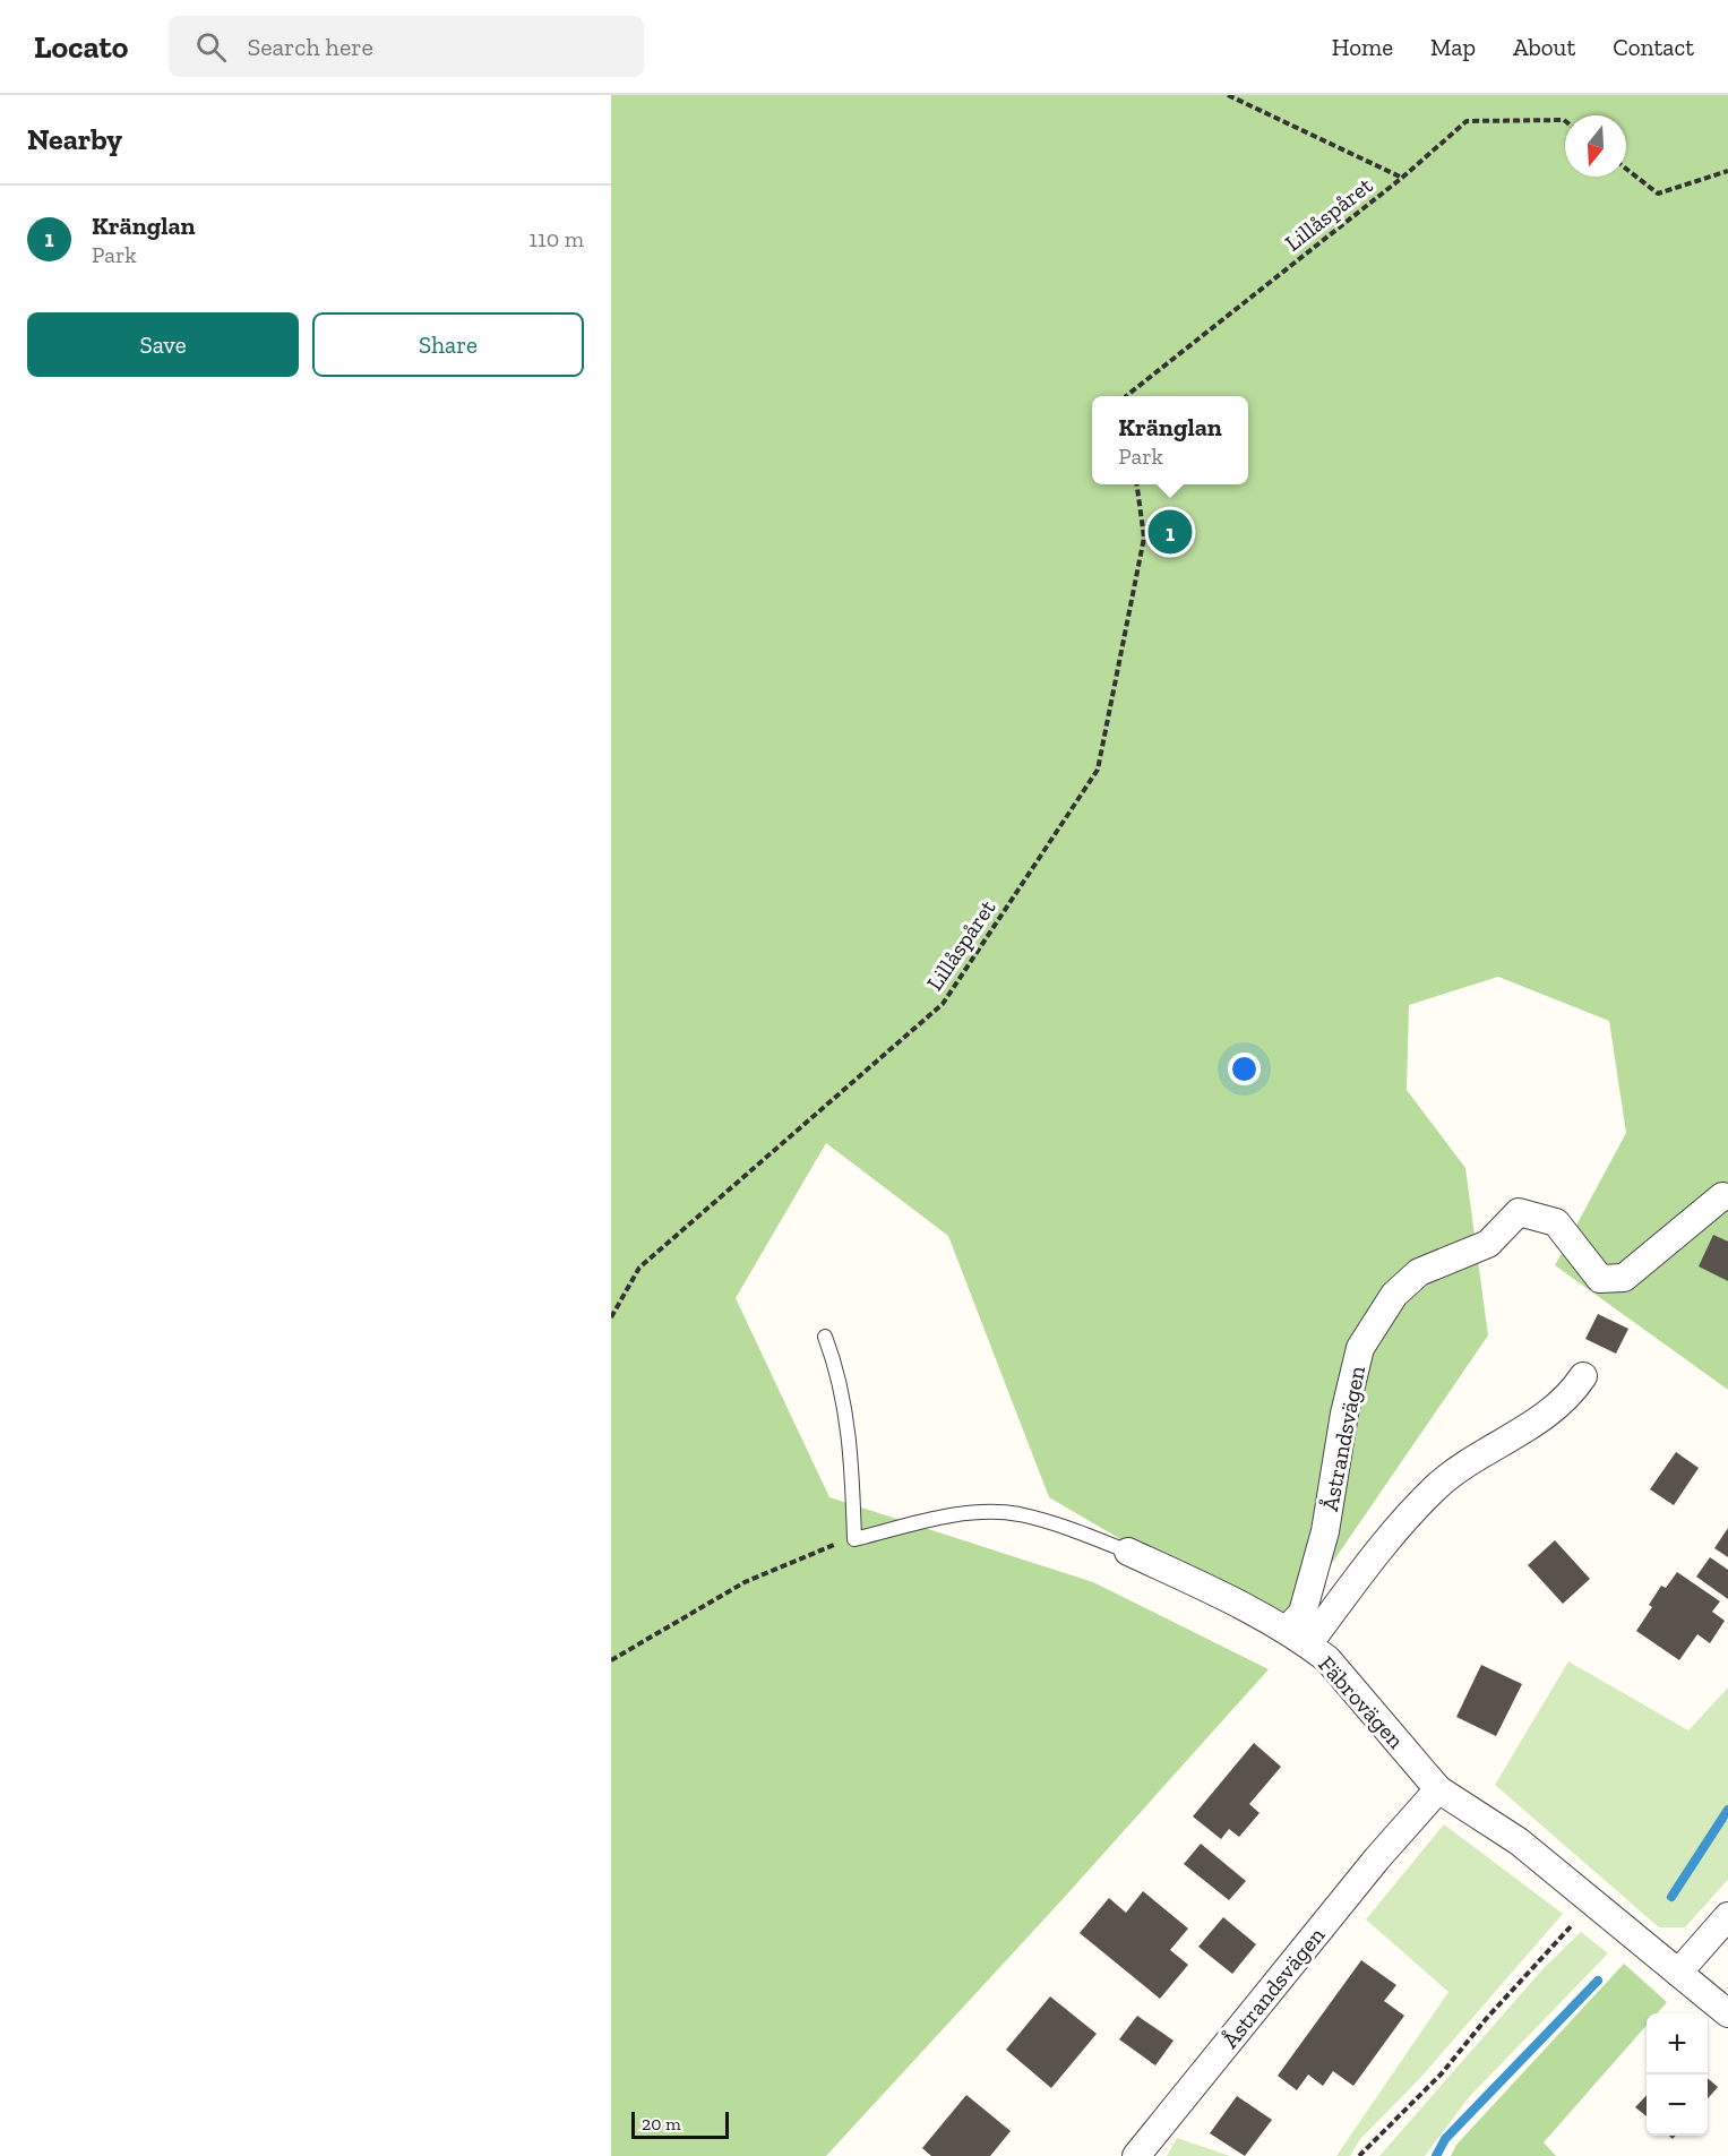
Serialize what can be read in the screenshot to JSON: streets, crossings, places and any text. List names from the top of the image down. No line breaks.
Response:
{"streets":{"street":["Åstrandsvägen","Fäbrovägen"],"path":["Lillåspåret"]},"crossings":[["Åstrandsvägen","Fäbrovägen"]],"scale_bar":"20 m","north":"bottom","page":{"header":"Locato","search":"Search here","nav":["Home","Map","About","Contact"],"heading":"Nearby","list":[{"mark":"1","name":"Kränglan","note":"Park","value":"110 m"}],"buttons":["Save","Share"],"popup":["Kränglan","Park"],"pins":"1","map_buttons":["+","−"],"scale":"20 m"}}
